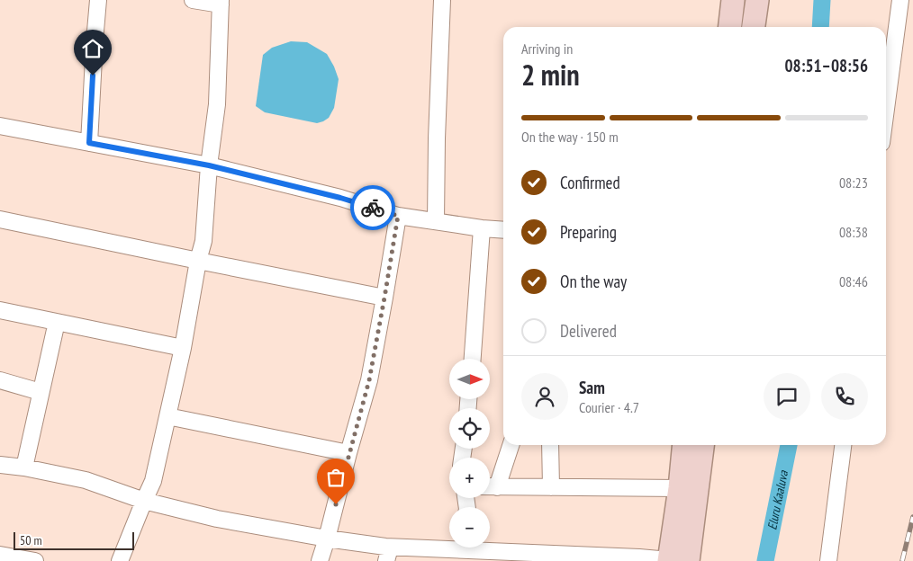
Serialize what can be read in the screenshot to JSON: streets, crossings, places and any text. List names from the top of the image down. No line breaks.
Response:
{"water":["Eluru Kaaluva"],"scale_bar":"50 m","north":"right","page":{"heading":["2 min","Arriving in","08:51–08:56"],"panel":["Sam","Courier · 4.7"],"bar":"On the way · 150 m","list":[["Confirmed","08:23"],["Preparing","08:38"],["On the way","08:46"],"Delivered"],"map_buttons":["+","−"],"scale":"50 m"}}
